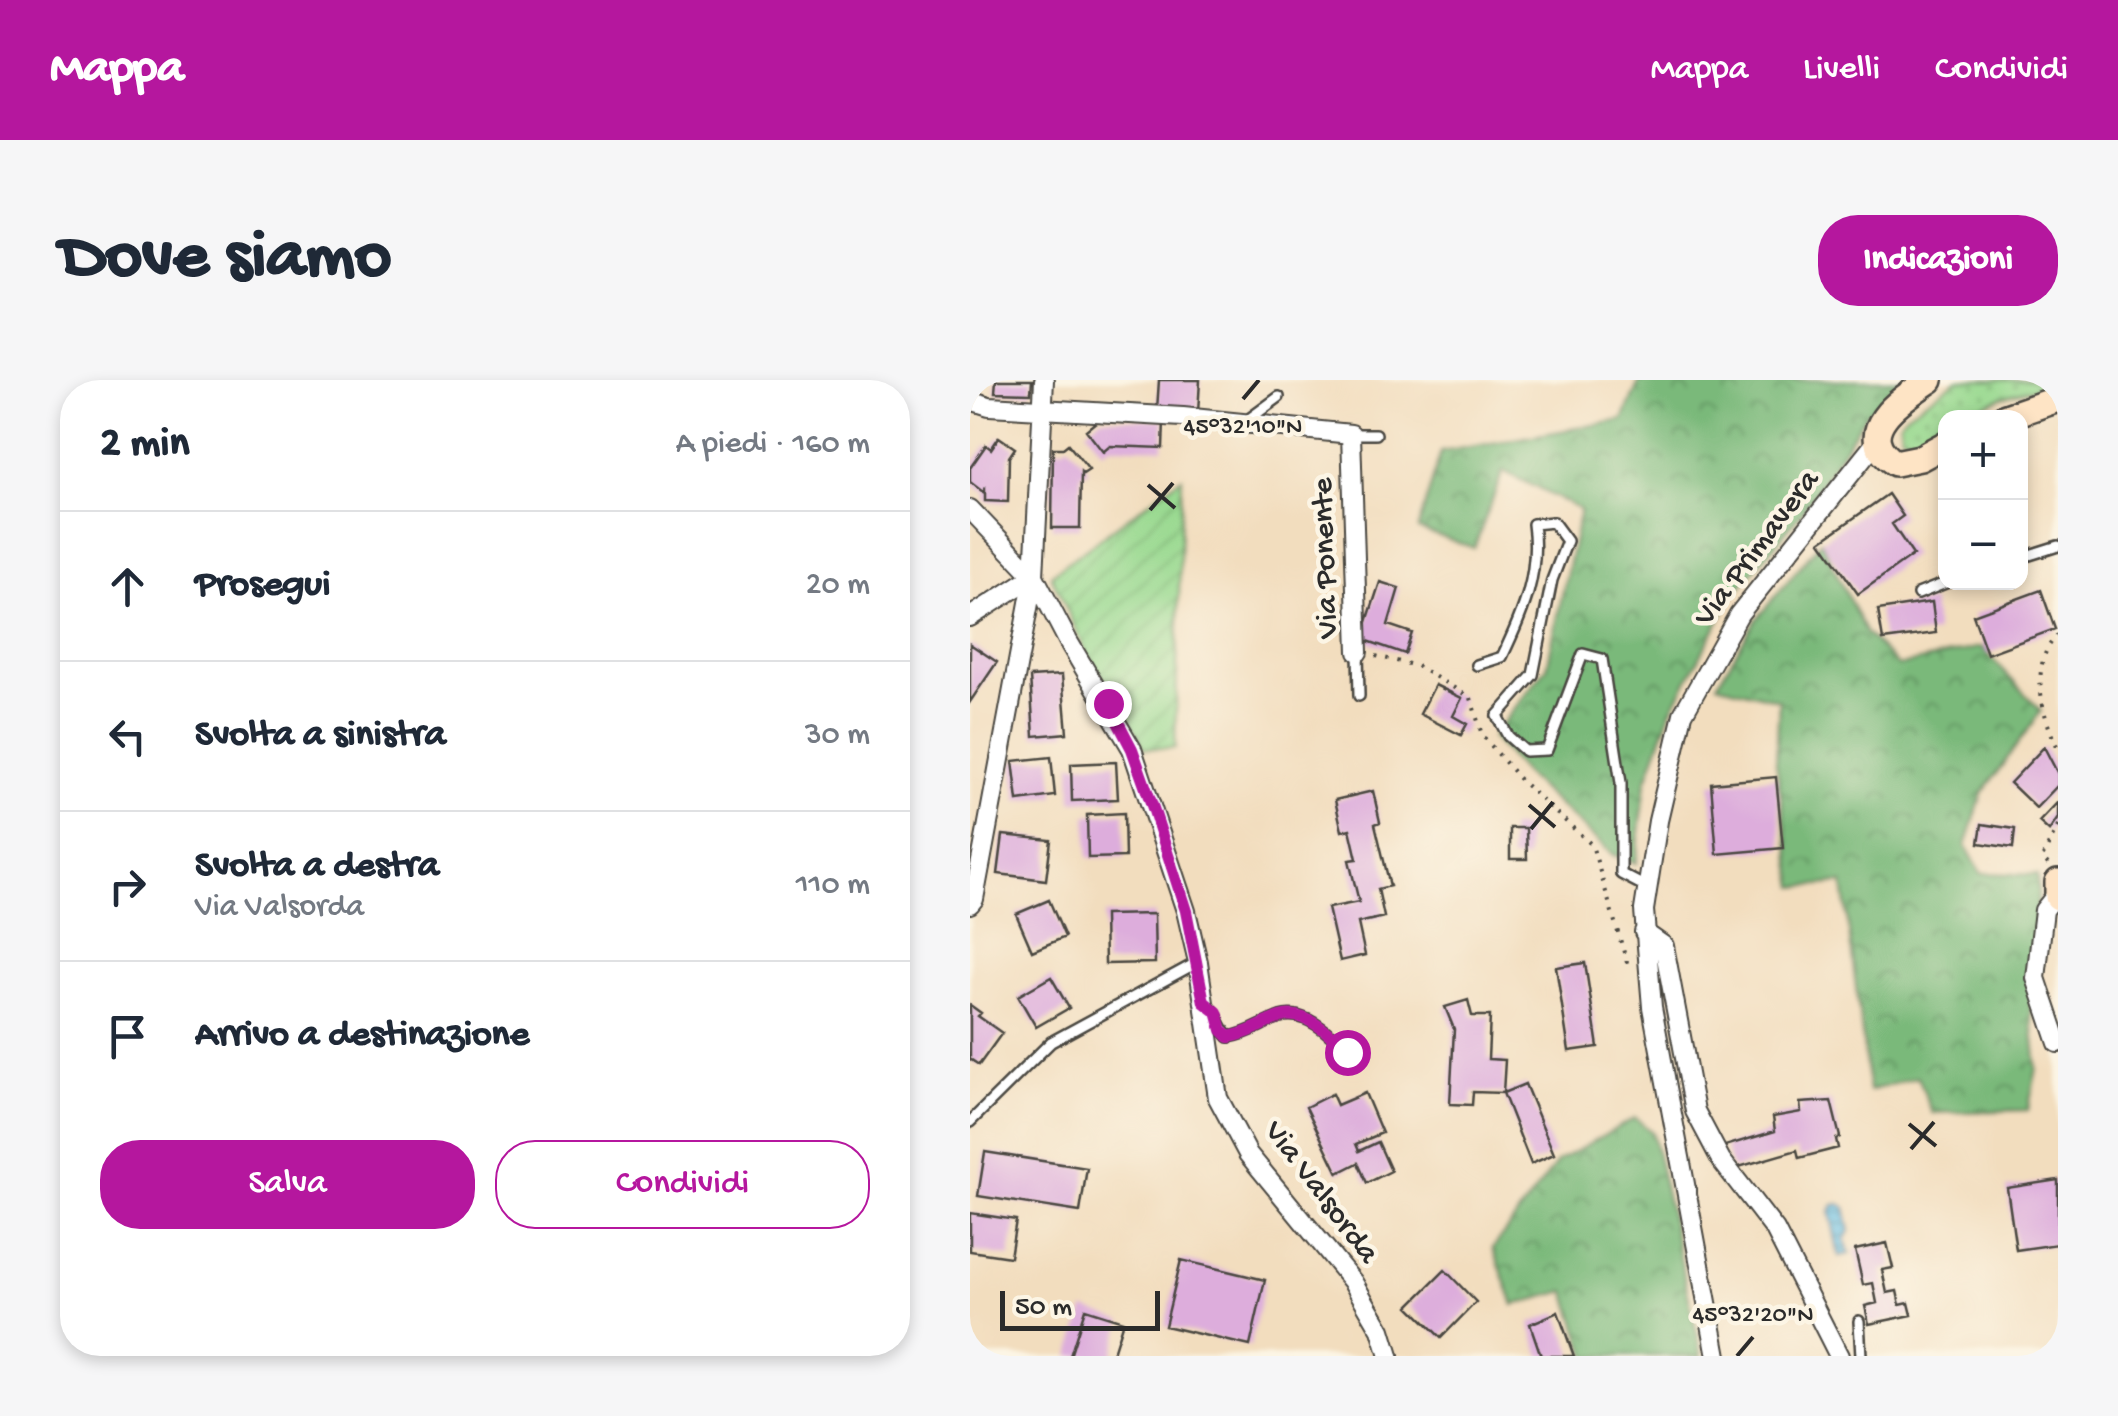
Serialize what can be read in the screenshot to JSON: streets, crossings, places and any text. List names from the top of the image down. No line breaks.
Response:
{"streets":{"street":["Via Primavera","Via Ponente","Via Valsorda"]},"scale_bar":"50 m","page":{"header":"Mappa","nav":["Mappa","Livelli","Condividi"],"buttons":["Indicazioni",["Salva","Condividi"]],"title":"Dove siamo","heading":["2 min","A piedi · 160 m"],"map_buttons":["+","−"],"list":[["Prosegui","20 m"],["Svolta a sinistra","30 m"],["Svolta a destra","Via Valsorda","110 m"],"Arrivo a destinazione"],"scale":"50 m"},"coordinates":["45°32'10\"N","45°32'20\"N"]}
